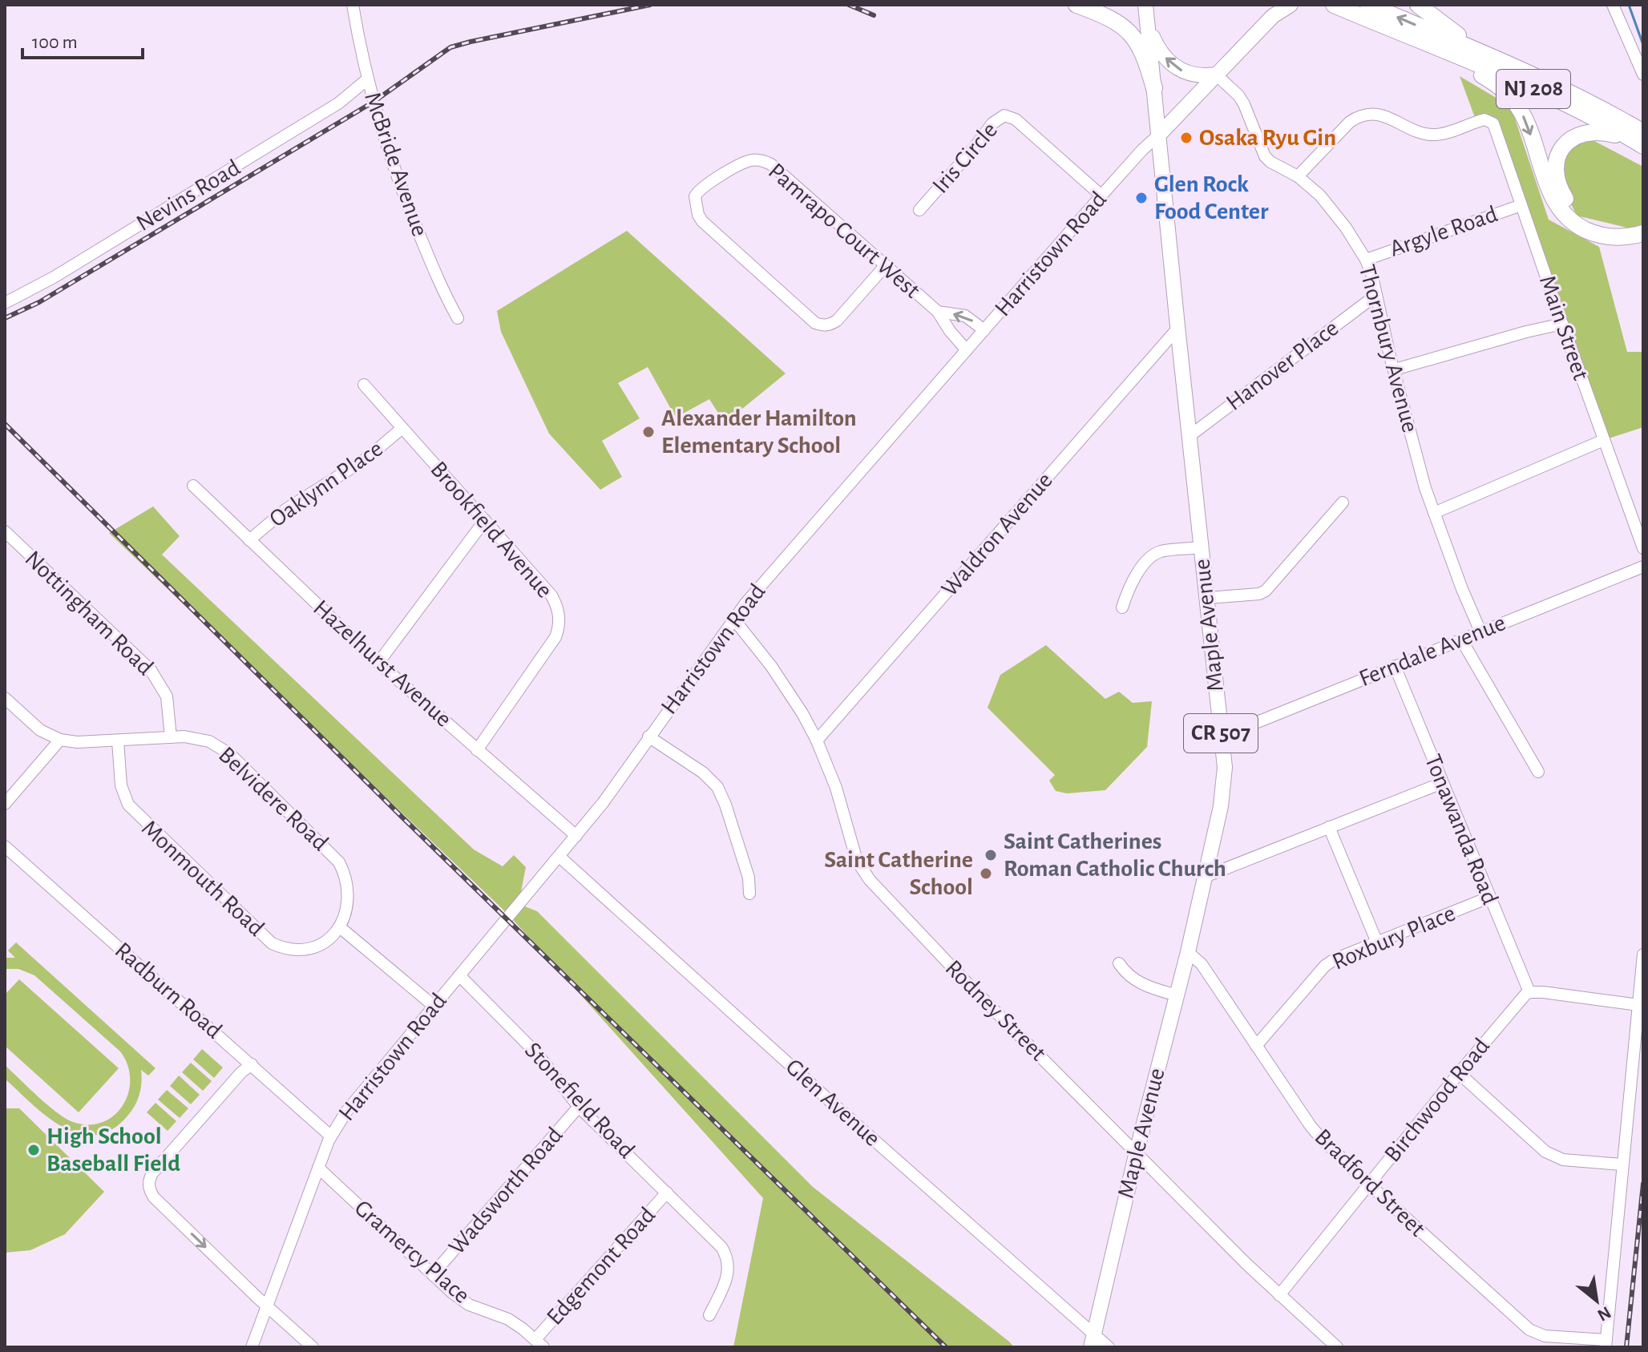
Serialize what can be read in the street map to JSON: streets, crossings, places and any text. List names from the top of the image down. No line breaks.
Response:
{"streets":{"highway":["NJ 208"],"main road":["Harristown Road","Maple Avenue","CR 507"],"street":["Iris Circle","McBride Avenue","Nevins Road","Pamrapo Court West","Argyle Road","Main Street","Thornbury Avenue","Hanover Place","Oaklynn Place","Brookfield Avenue","Waldron Avenue","Nottingham Road","Ferndale Avenue","Hazelhurst Avenue","Belvidere Road","Tonawanda Road","Monmouth Road","Roxbury Place","Radburn Road","Rodney Street","Stonefield Road","Birchwood Road","Glen Avenue","Bradford Street","Wadsworth Road","Gramercy Place","Edgemont Road"]},"crossings":[["Iris Circle","Harristown Road"],["McBride Avenue","Nevins Road"],["Pamrapo Court West","Harristown Road"],["Argyle Road","Main Street"],["Argyle Road","Thornbury Avenue"],["Harristown Road","Thornbury Avenue"],["Harristown Road","Maple Avenue"],["Harristown Road","Hazelhurst Avenue"],["Harristown Road","Radburn Road"],["Harristown Road","Rodney Street"],["Harristown Road","Stonefield Road"],["Harristown Road","Glen Avenue"],["Harristown Road","Gramercy Place"],["Main Street","Thornbury Avenue"],["Thornbury Avenue","Hanover Place"],["Thornbury Avenue","Ferndale Avenue"],["Hanover Place","Maple Avenue"],["Oaklynn Place","Brookfield Avenue"],["Oaklynn Place","Hazelhurst Avenue"],["Brookfield Avenue","Hazelhurst Avenue"],["Waldron Avenue","Maple Avenue"],["Waldron Avenue","Rodney Street"],["Nottingham Road","Belvidere Road"],["Maple Avenue","Ferndale Avenue"],["Maple Avenue","Rodney Street"],["Maple Avenue","Glen Avenue"],["Maple Avenue","Bradford Street"],["Ferndale Avenue","Tonawanda Road"],["Belvidere Road","Monmouth Road"],["Tonawanda Road","Roxbury Place"],["Tonawanda Road","Birchwood Road"],["Roxbury Place","Bradford Street"],["Rodney Street","Birchwood Road"],["Stonefield Road","Wadsworth Road"],["Stonefield Road","Edgemont Road"],["Birchwood Road","Bradford Street"],["Wadsworth Road","Gramercy Place"],["Gramercy Place","Edgemont Road"]],"places":["Osaka Ryu Gin","Glen Rock Food Center","Alexander Hamilton Elementary School","Saint Catherines Roman Catholic Church","Saint Catherine School","High School Baseball Field"],"scale_bar":"100 m","north":"bottom right"}
